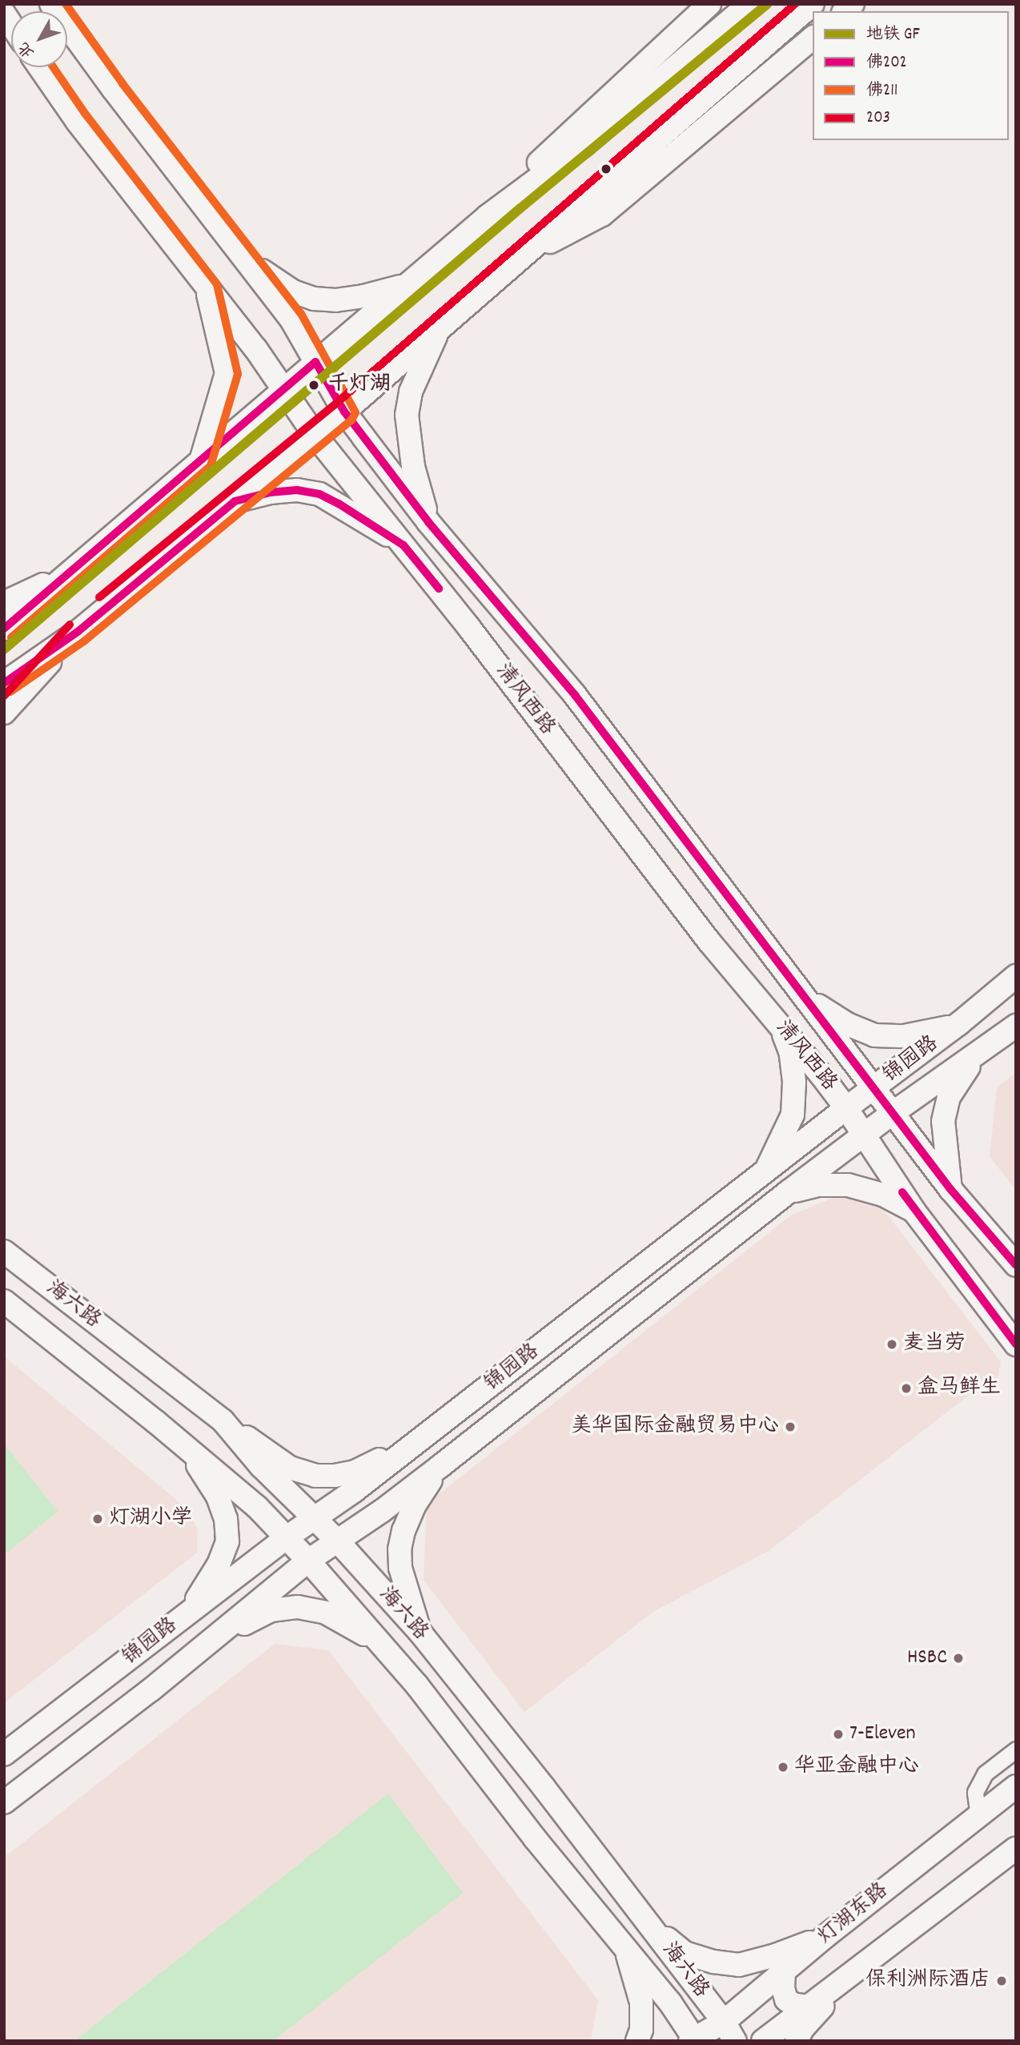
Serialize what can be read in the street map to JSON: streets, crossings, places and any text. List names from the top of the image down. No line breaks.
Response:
{"streets":{"main road":["清风西路","锦园路","海六路","灯湖东路"]},"crossings":[["清风西路","锦园路"],["锦园路","海六路"],["海六路","灯湖东路"]],"places":["千灯湖","麦当劳","盒马鲜生","美华国际金融贸易中心","灯湖小学","HSBC","7-Eleven","华亚金融中心","保利洲际酒店"],"lines":["metro line GF","transit line 佛211","transit line 203","transit line 佛202"],"legend":["地铁 GF","佛202","佛211","203"],"north":"bottom left"}
